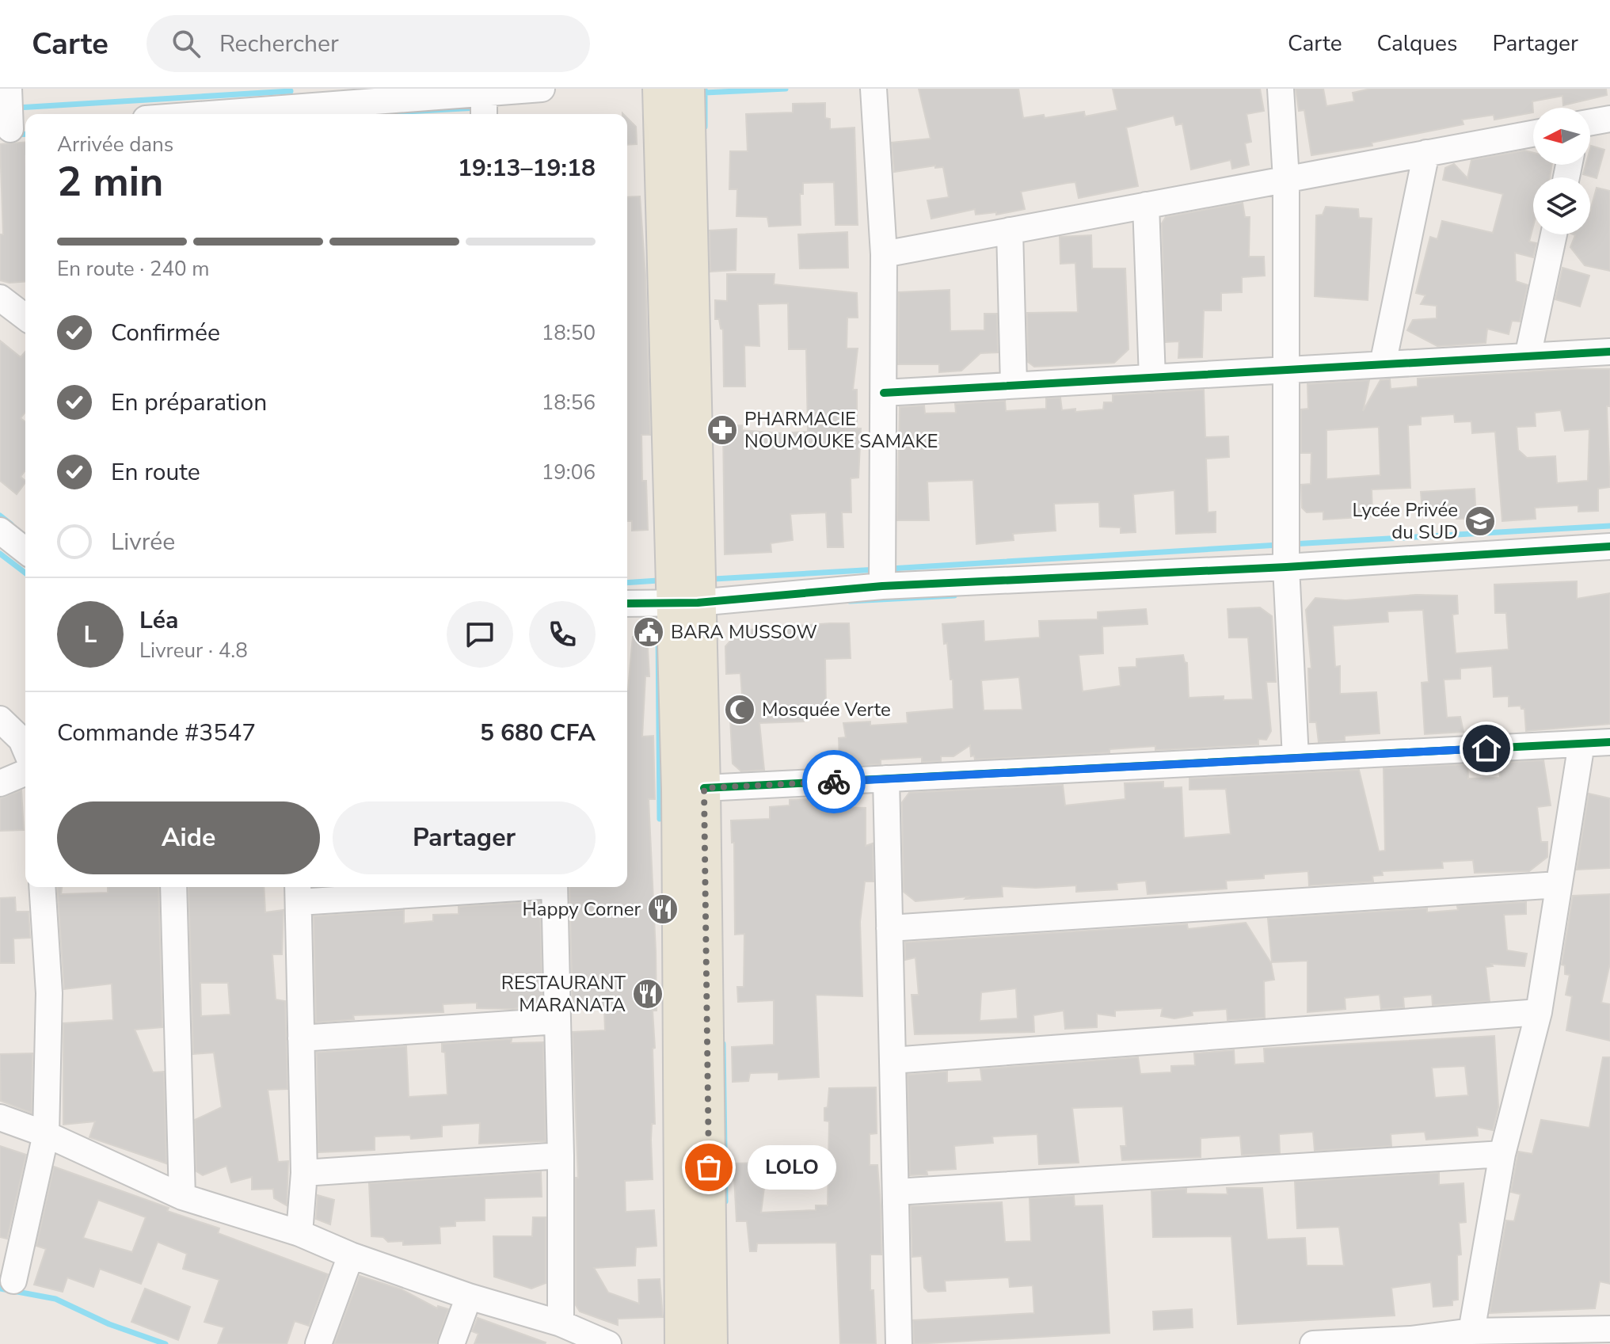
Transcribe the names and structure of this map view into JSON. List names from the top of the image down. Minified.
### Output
{"places":{"pharmacy":["PHARMACIE NOUMOUKE SAMAKE"],"school or university":["Lycée Privée du SUD"],"public building":["BARA MUSSOW"],"mosque":["Mosquée Verte"],"restaurant":["Happy Corner","RESTAURANT MARANATA"],"other":["LOLO"]},"north":"left","page":{"header":"Carte","search":"Rechercher","nav":["Carte","Calques","Partager"],"heading":["2 min","Arrivée dans","19:13–19:18"],"panel":["Léa","Livreur · 4.8","Commande #3547","5 680 CFA"],"bar":"En route · 240 m","list":[["Confirmée","18:50"],["En préparation","18:56"],["En route","19:06"],"Livrée"],"round":"L","buttons":["Aide","Partager"],"bubble":"LOLO"}}
